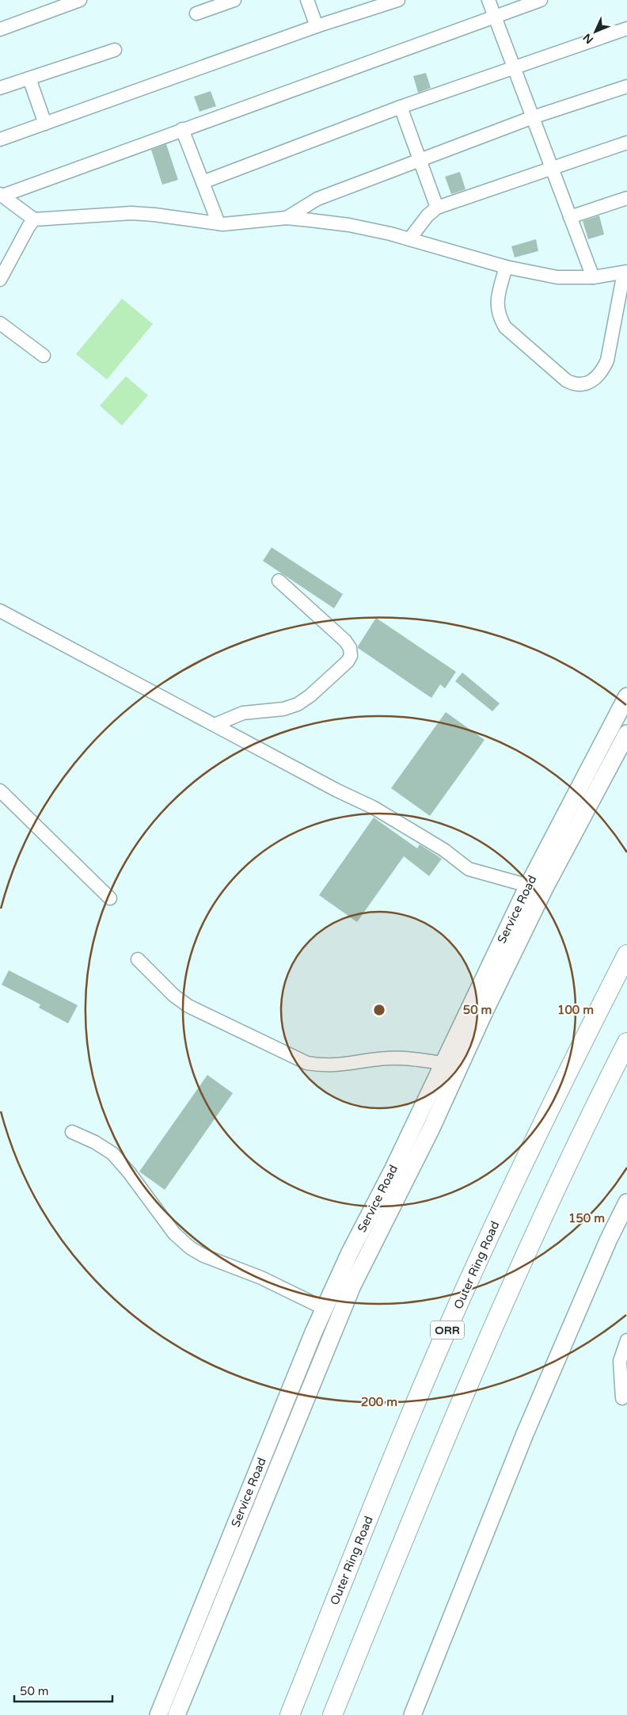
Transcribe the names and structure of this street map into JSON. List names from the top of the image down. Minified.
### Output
{"streets":{"highway":["Outer Ring Road","ORR"],"main road":["Service Road"]},"scale_bar":"50 m","north":"bottom left","rings":["50 m","100 m","150 m","200 m"]}
